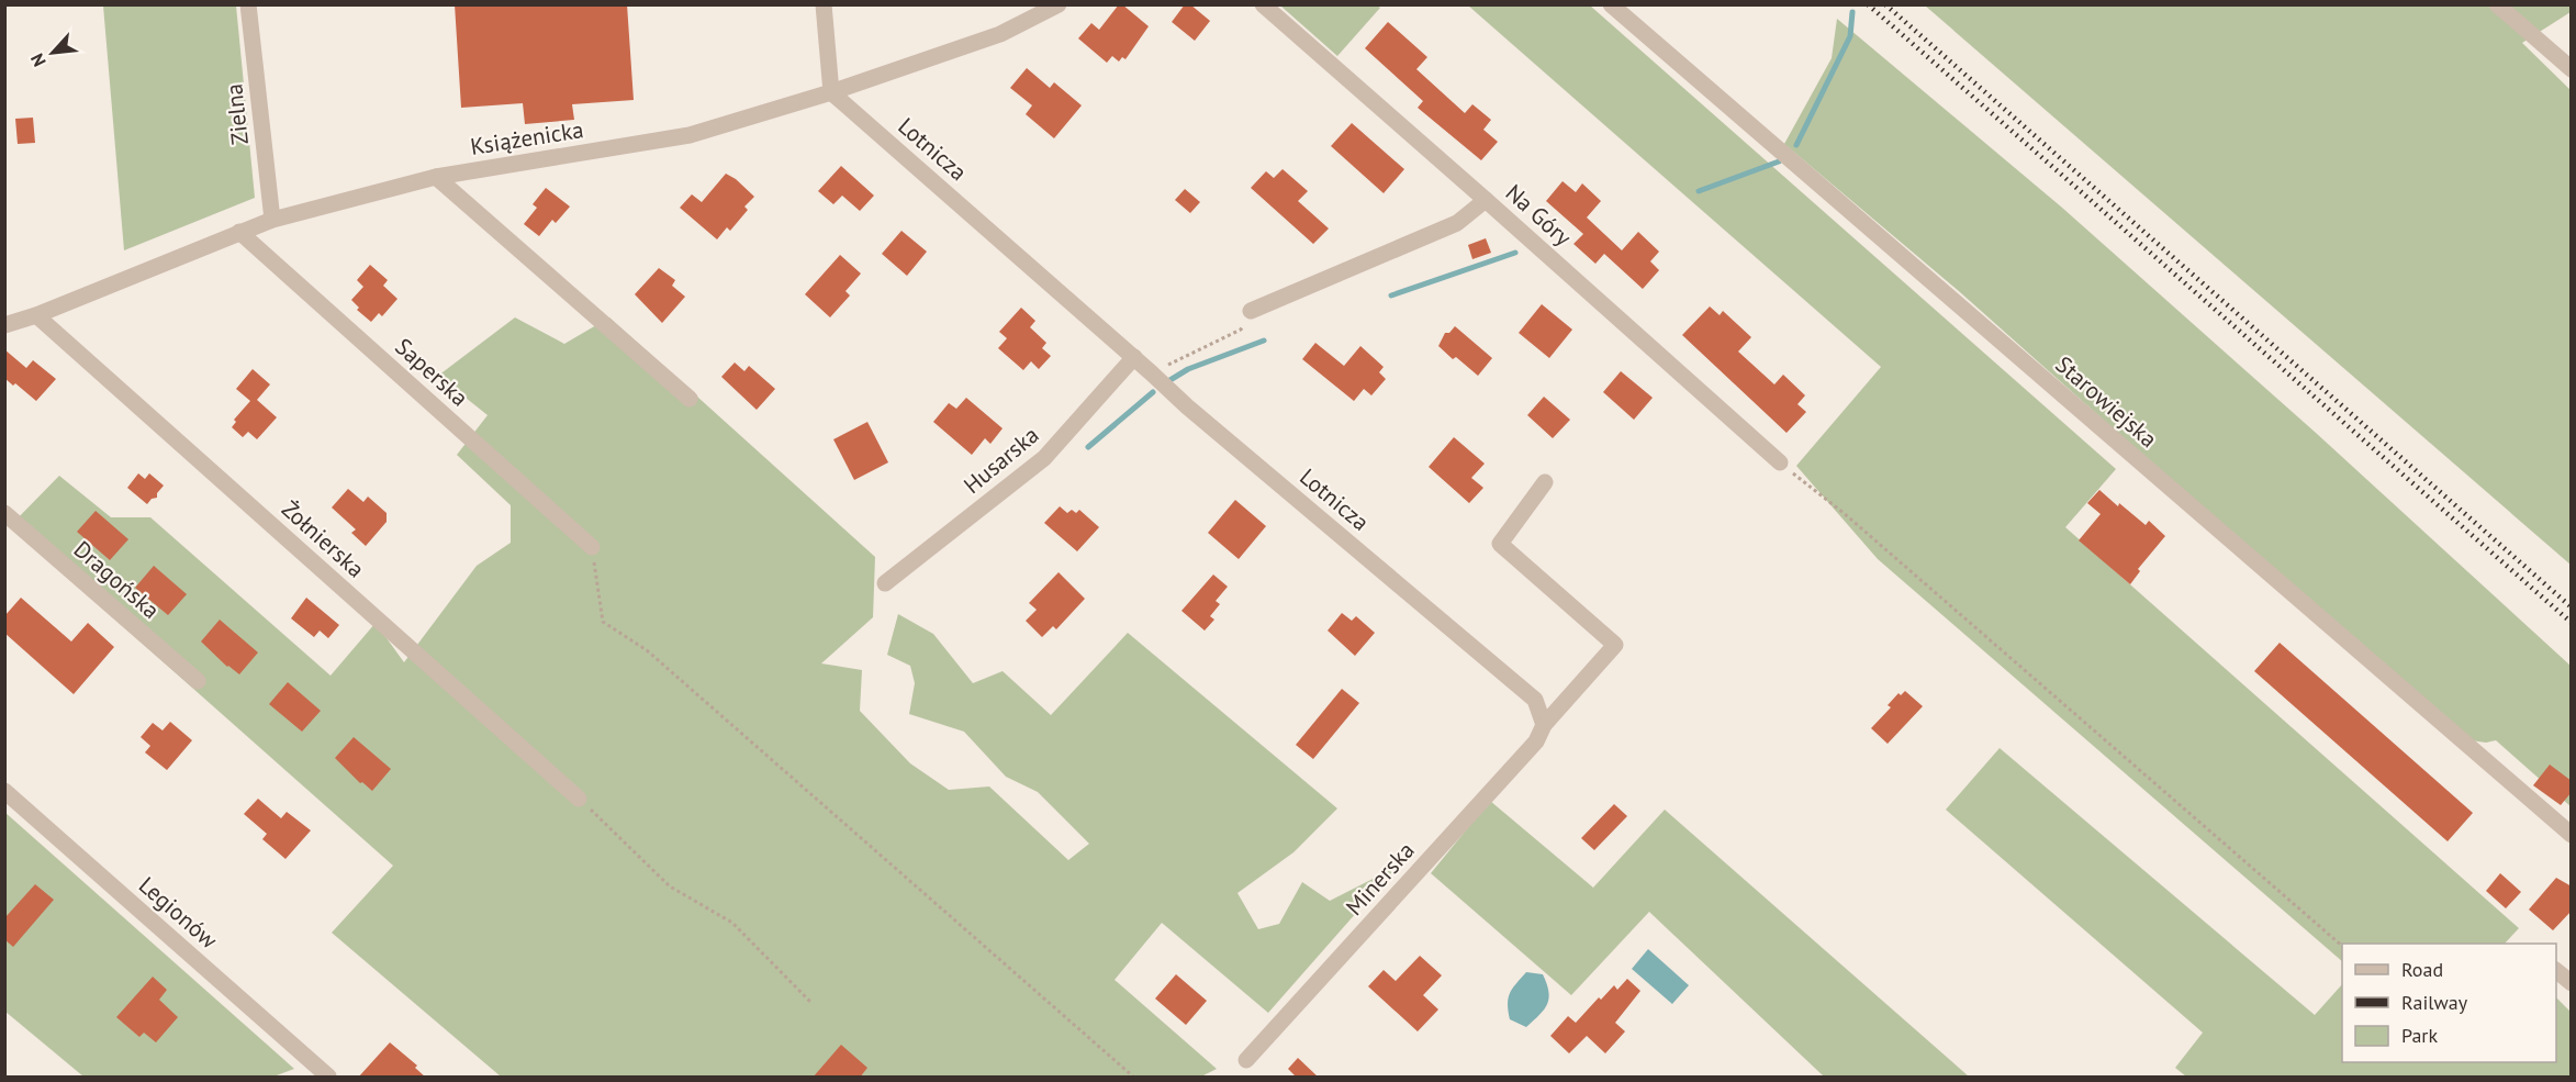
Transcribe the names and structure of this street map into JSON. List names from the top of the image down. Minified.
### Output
{"streets":{"street":["Zielna","Książenicka","Lotnicza","Na Góry","Saperska","Starowiejska","Husarska","Żołnierska","Dragońska","Minerska","Legionów"]},"crossings":[["Zielna","Książenicka"],["Książenicka","Lotnicza"],["Książenicka","Saperska"],["Książenicka","Żołnierska"],["Lotnicza","Husarska"],["Lotnicza","Minerska"]],"legend":["Road","Railway","Park"],"north":"bottom left"}
